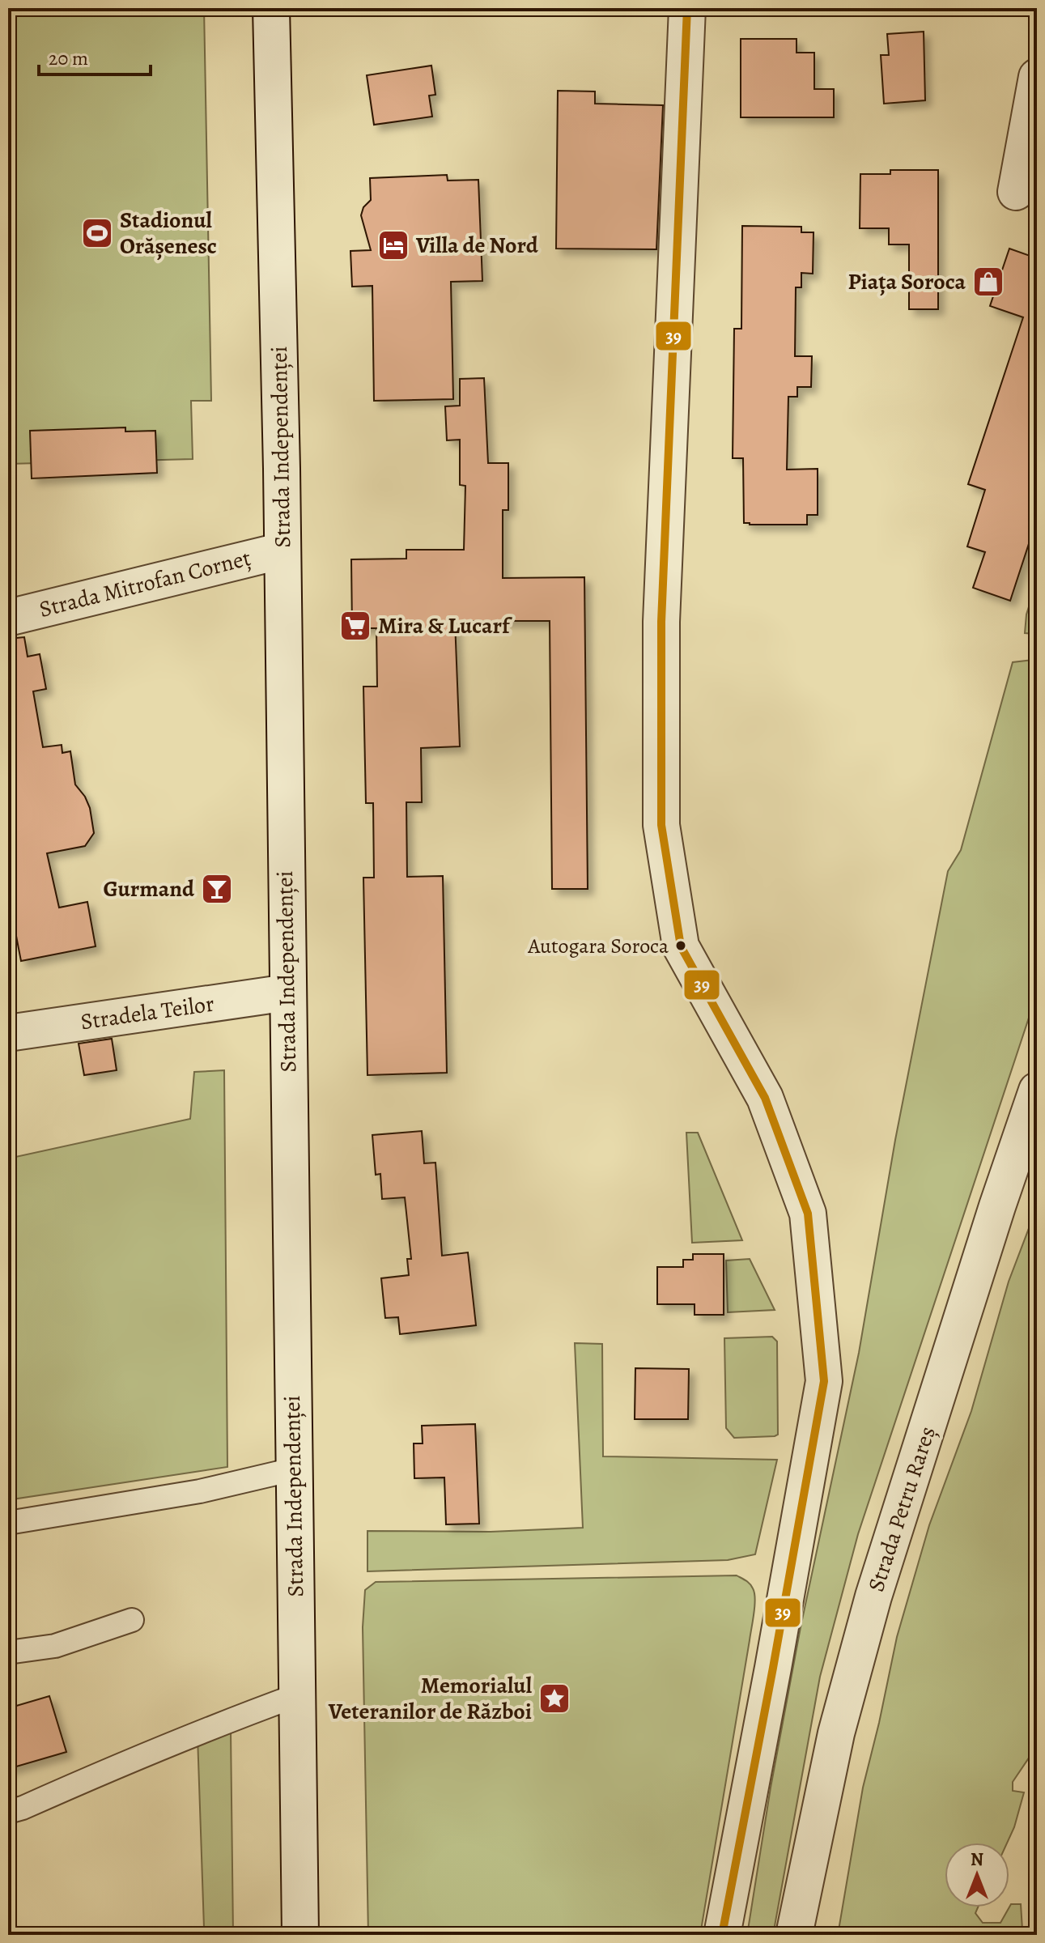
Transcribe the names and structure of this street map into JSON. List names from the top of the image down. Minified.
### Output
{"streets":{"street":["Strada Independenței","Strada Mitrofan Corneț","Stradela Teilor","Strada Petru Rareș"]},"crossings":[["Strada Independenței","Strada Mitrofan Corneț"],["Strada Independenței","Stradela Teilor"]],"places":{"sports":["Stadionul Orășenesc"],"hotel":["Villa de Nord"],"shop":["Piața Soroca"],"supermarket":["Mira & Lucarf"],"bar":["Gurmand"],"other":["Autogara Soroca"],"place":["Memorialul Veteranilor de Război"]},"lines":["transit line 39"],"scale_bar":"20 m","north":"top"}
